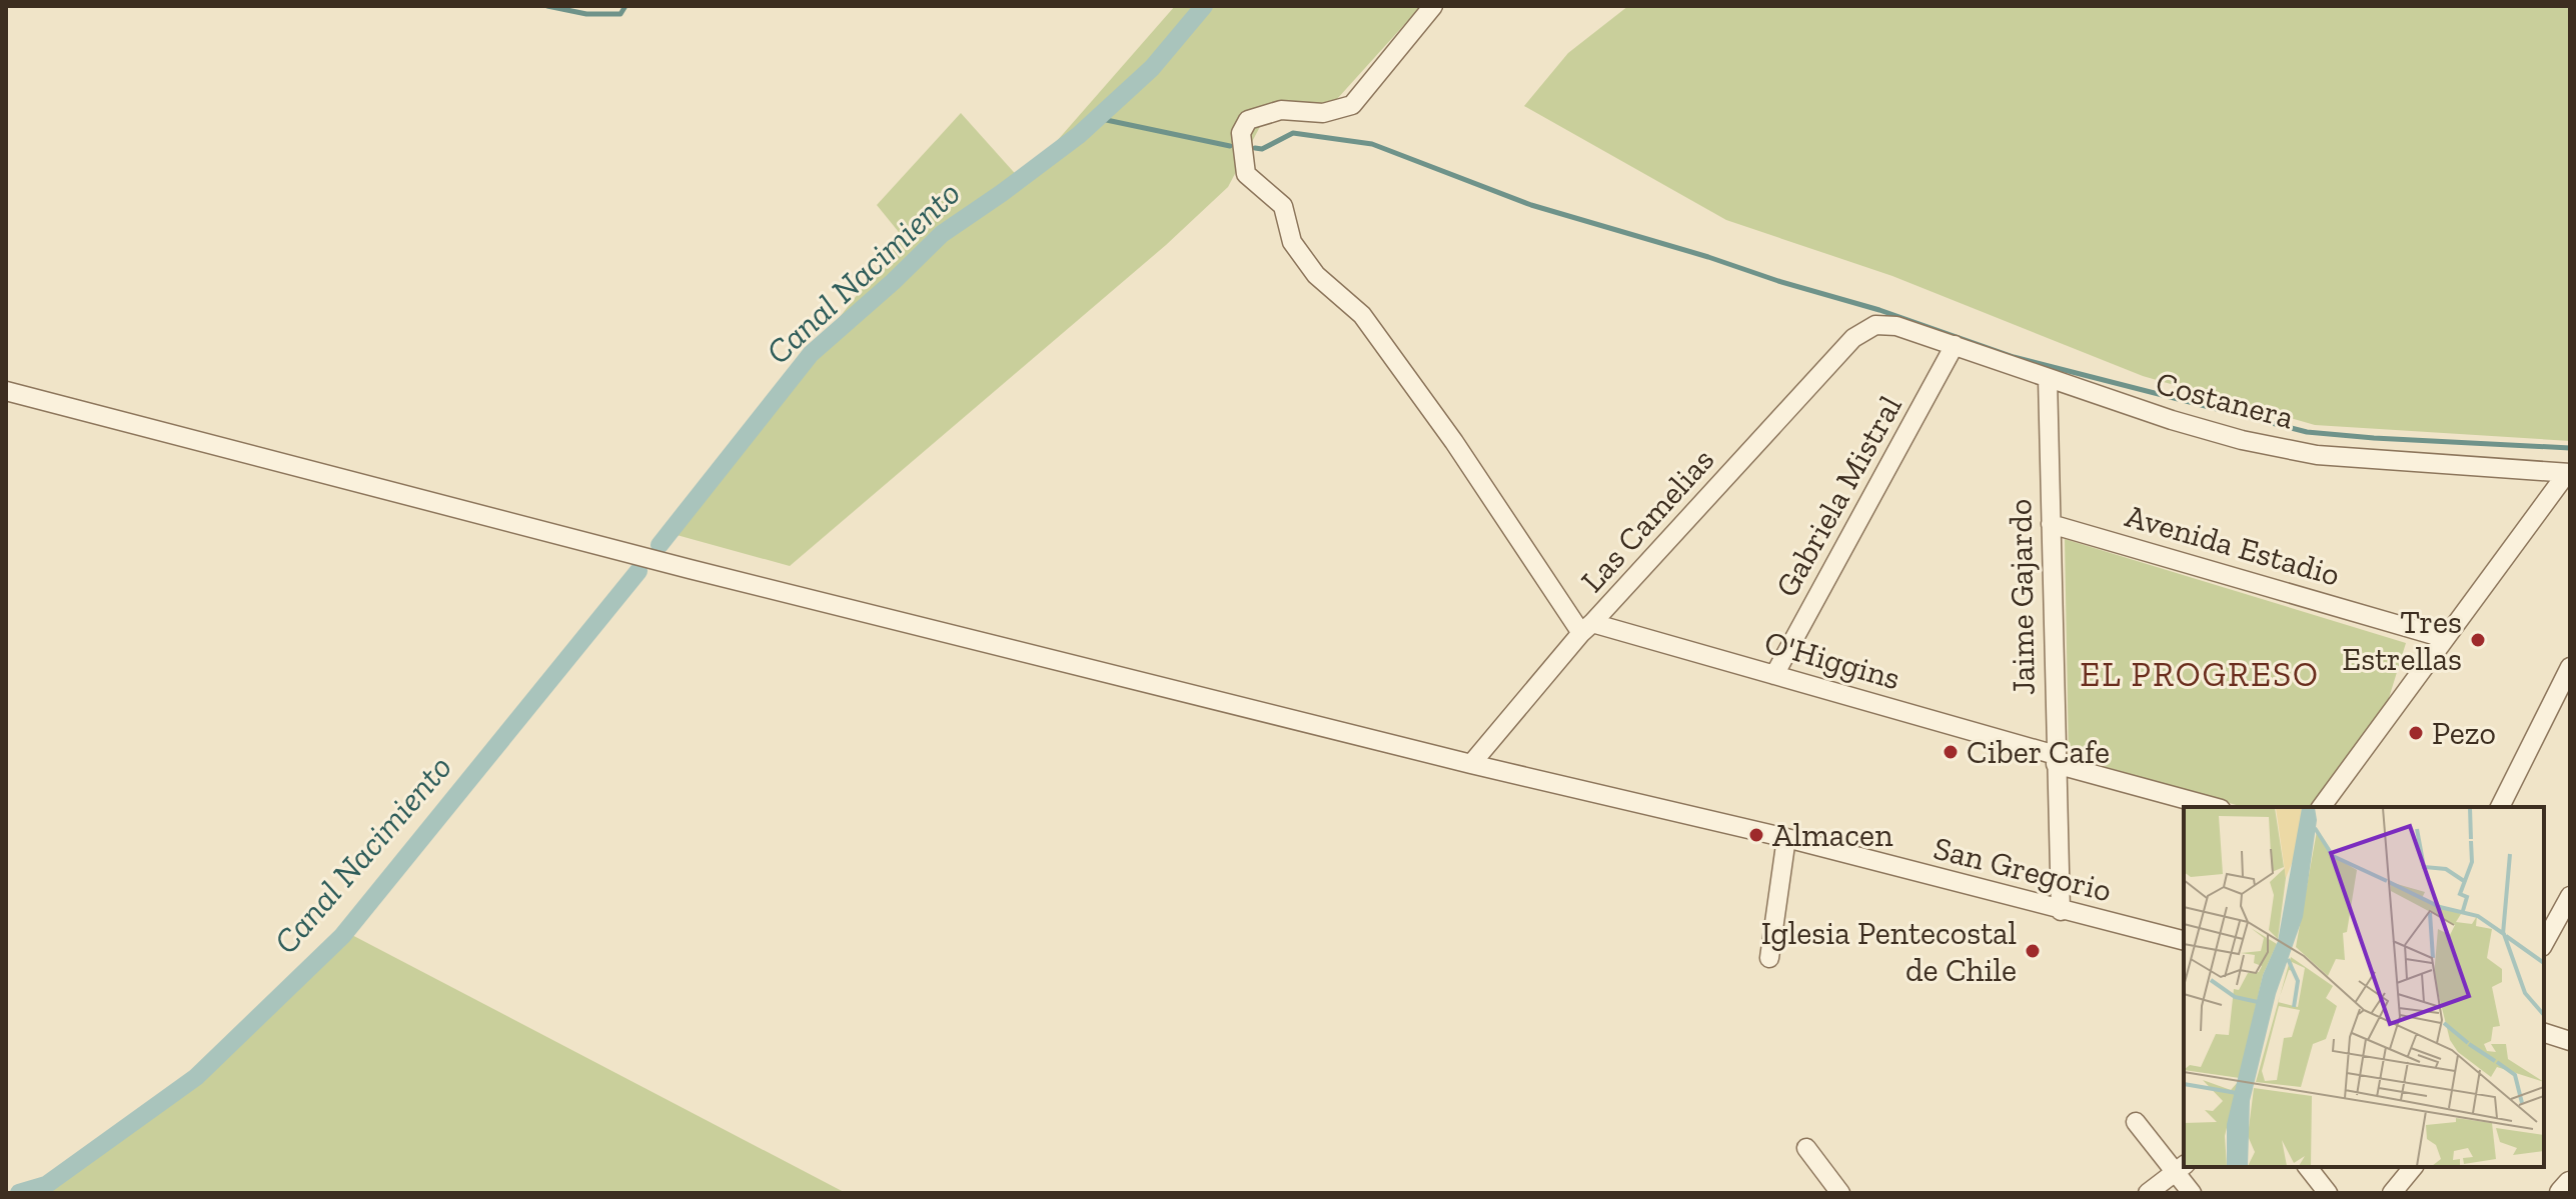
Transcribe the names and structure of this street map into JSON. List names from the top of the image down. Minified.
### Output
{"streets":{"street":["Costanera","Gabriela Mistral","Las Camelias","Avenida Estadio","Jaime Gajardo","O'Higgins","San Gregorio"]},"crossings":[["Costanera","Gabriela Mistral"],["Costanera","Las Camelias"],["Costanera","Jaime Gajardo"],["Gabriela Mistral","O'Higgins"],["Las Camelias","O'Higgins"],["Las Camelias","San Gregorio"],["Avenida Estadio","Jaime Gajardo"],["Jaime Gajardo","O'Higgins"],["Jaime Gajardo","San Gregorio"]],"districts":["EL PROGRESO"],"water":["Canal Nacimiento"],"places":["Tres Estrellas","Pezo","Ciber Cafe","Almacen","Iglesia Pentecostal de Chile"]}
